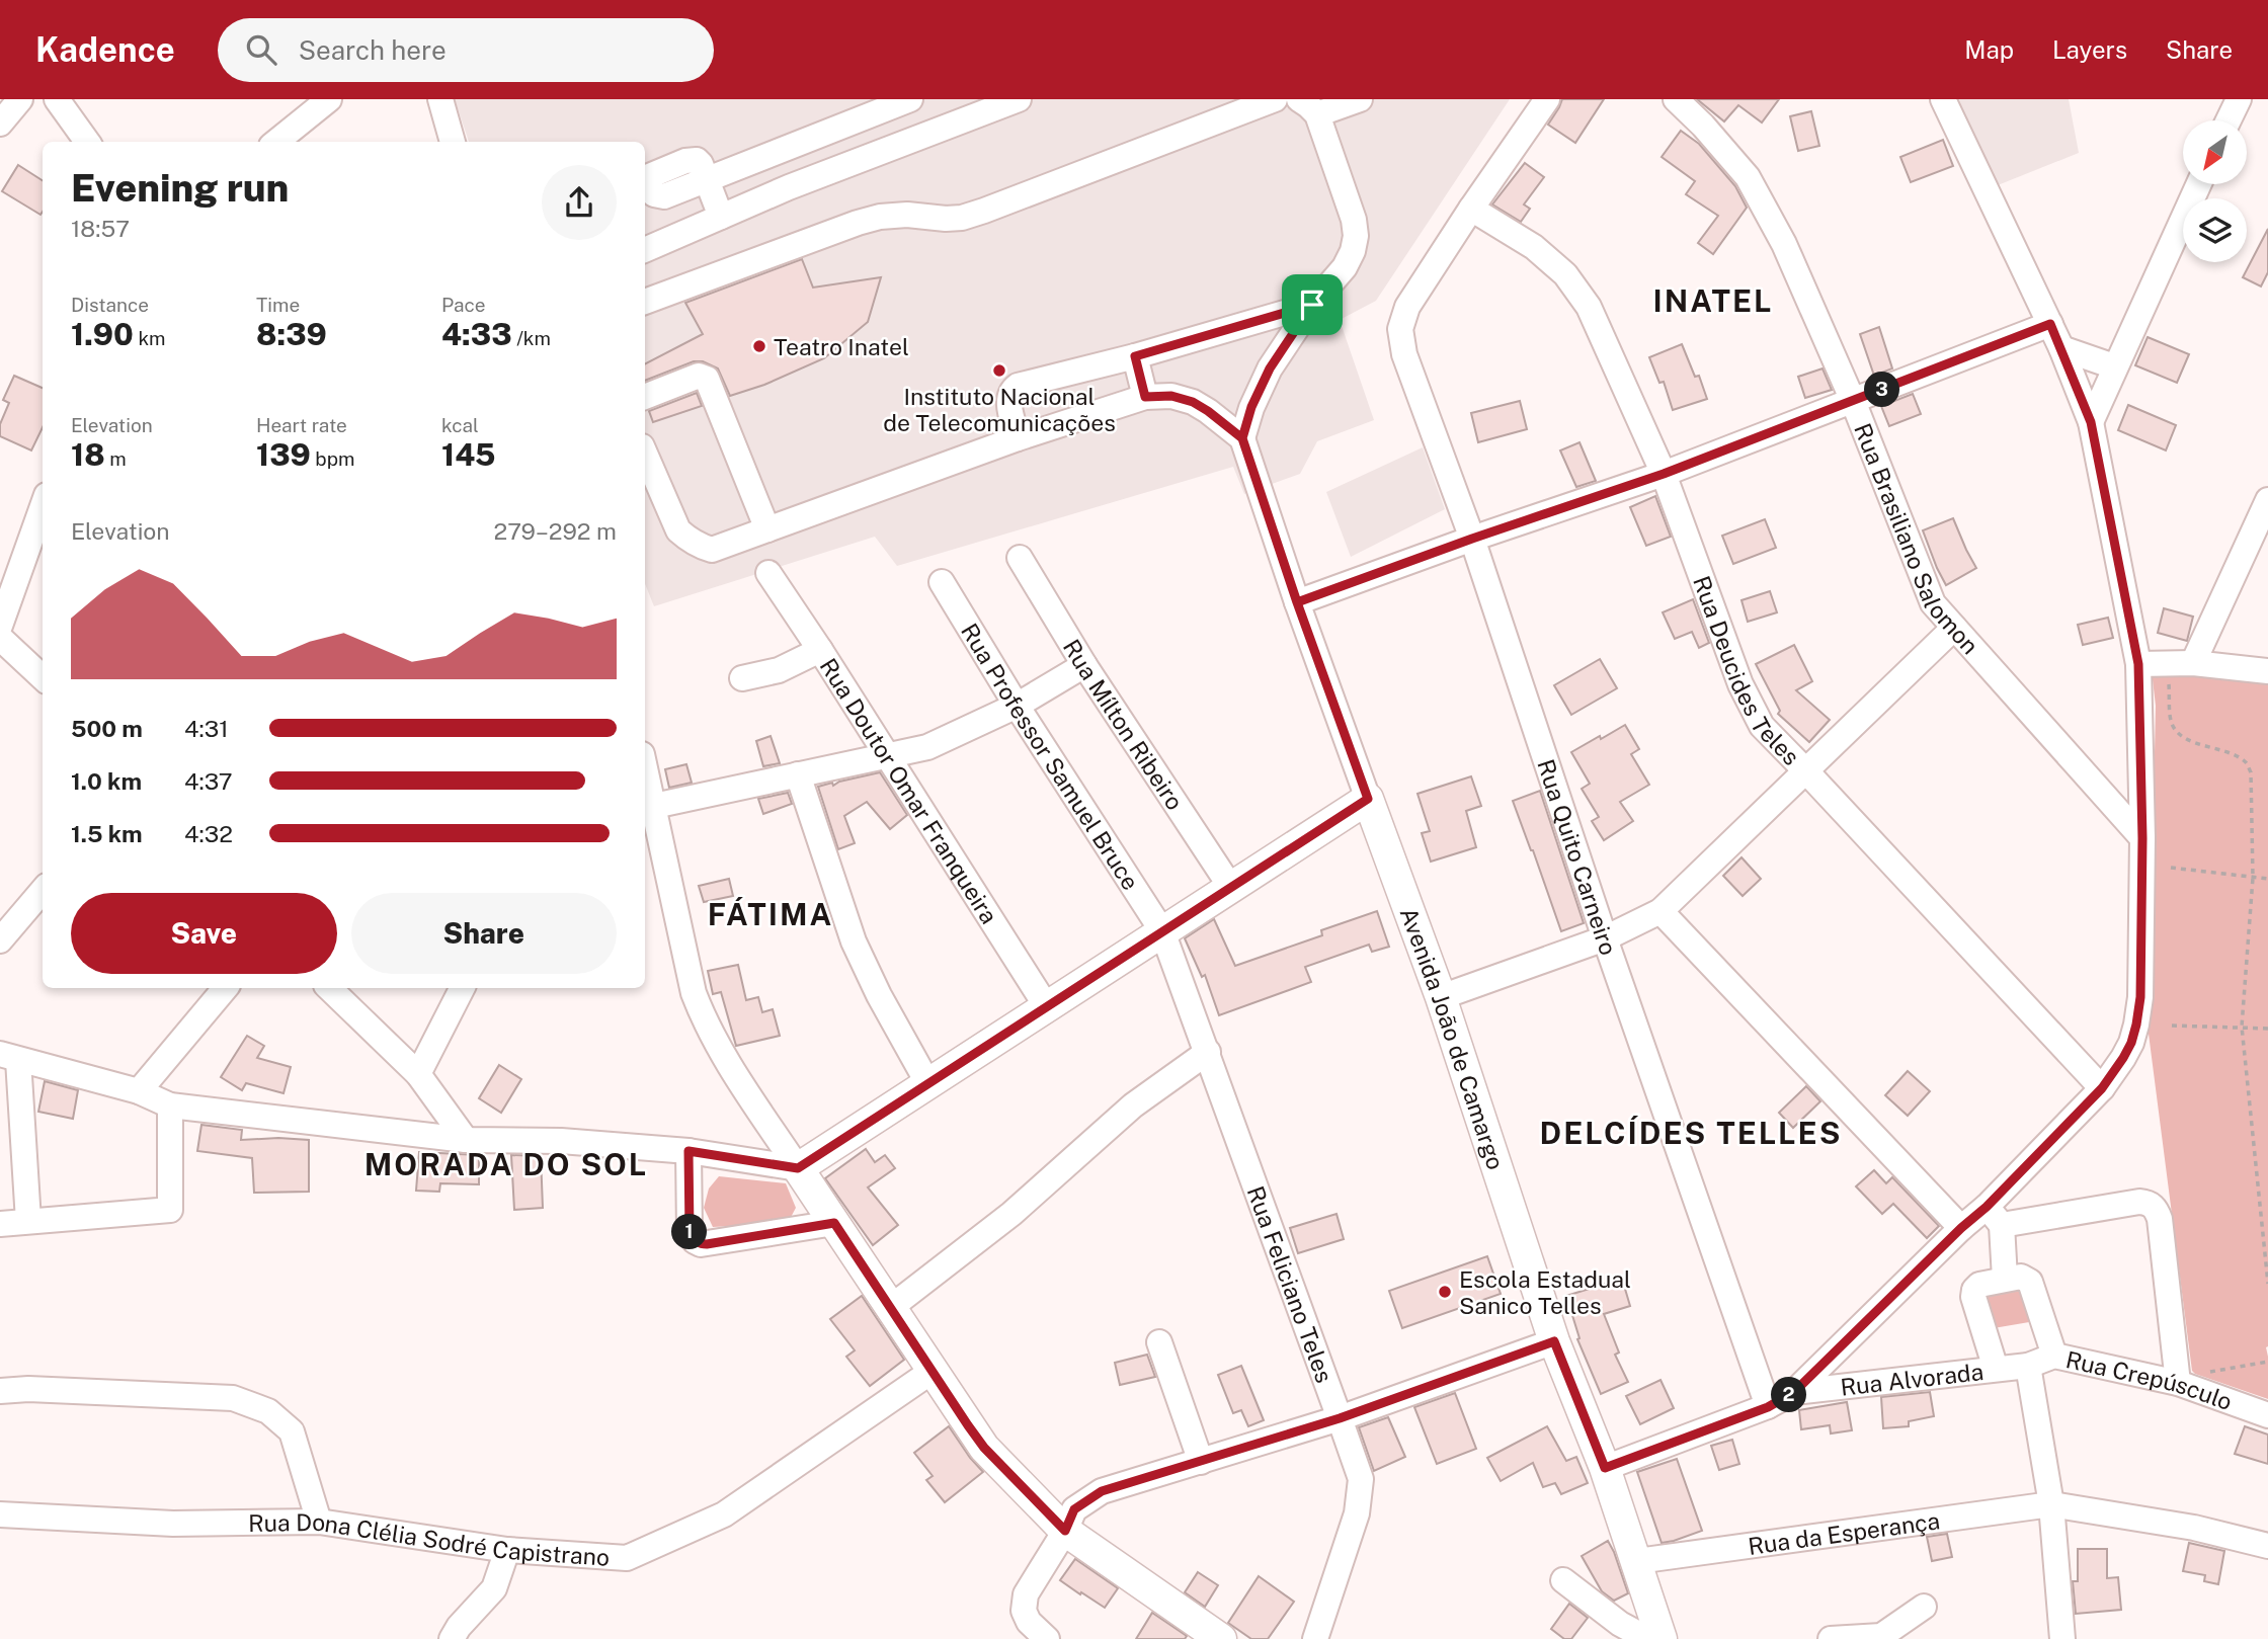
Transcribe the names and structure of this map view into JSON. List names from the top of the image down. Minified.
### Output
{"streets":{"main road":["Avenida João de Camargo"],"street":["Rua Brasiliano Salomon","Rua Deucides Teles","Rua Mílton Ribeiro","Rua Professor Samuel Bruce","Rua Doutor Omar Franqueira","Rua Quito Carneiro","Rua Feliciano Teles","Rua Alvorada","Rua Crepúsculo","Rua da Esperança","Rua Dona Clélia Sodré Capistrano"]},"crossings":[["Rua Deucides Teles","Rua Quito Carneiro"],["Rua Professor Samuel Bruce","Rua Feliciano Teles"],["Avenida João de Camargo","Rua da Esperança"],["Rua Alvorada","Rua Crepúsculo"]],"districts":["INATEL","FÁTIMA","DELCÍDES TELLES","MORADA DO SOL"],"places":["Teatro Inatel","Instituto Nacional de Telecomunicações","Escola Estadual Sanico Telles"],"north":"bottom left","page":{"header":"Kadence","search":"Search here","nav":["Map","Layers","Share"],"heading":["Evening run","18:57"],"stats":[["Distance","1.90 km"],["Time","8:39"],["Pace","4:33 /km"],["Elevation","18 m"],["Heart rate","139 bpm"],["kcal","145"]],"pins":["3","1","2"],"chart":["Elevation","279–292 m"],"list":[{"name":"500 m","note":"4:31"},{"name":"1.0 km","note":"4:37"},{"name":"1.5 km","note":"4:32"}],"buttons":["Save","Share"]}}
